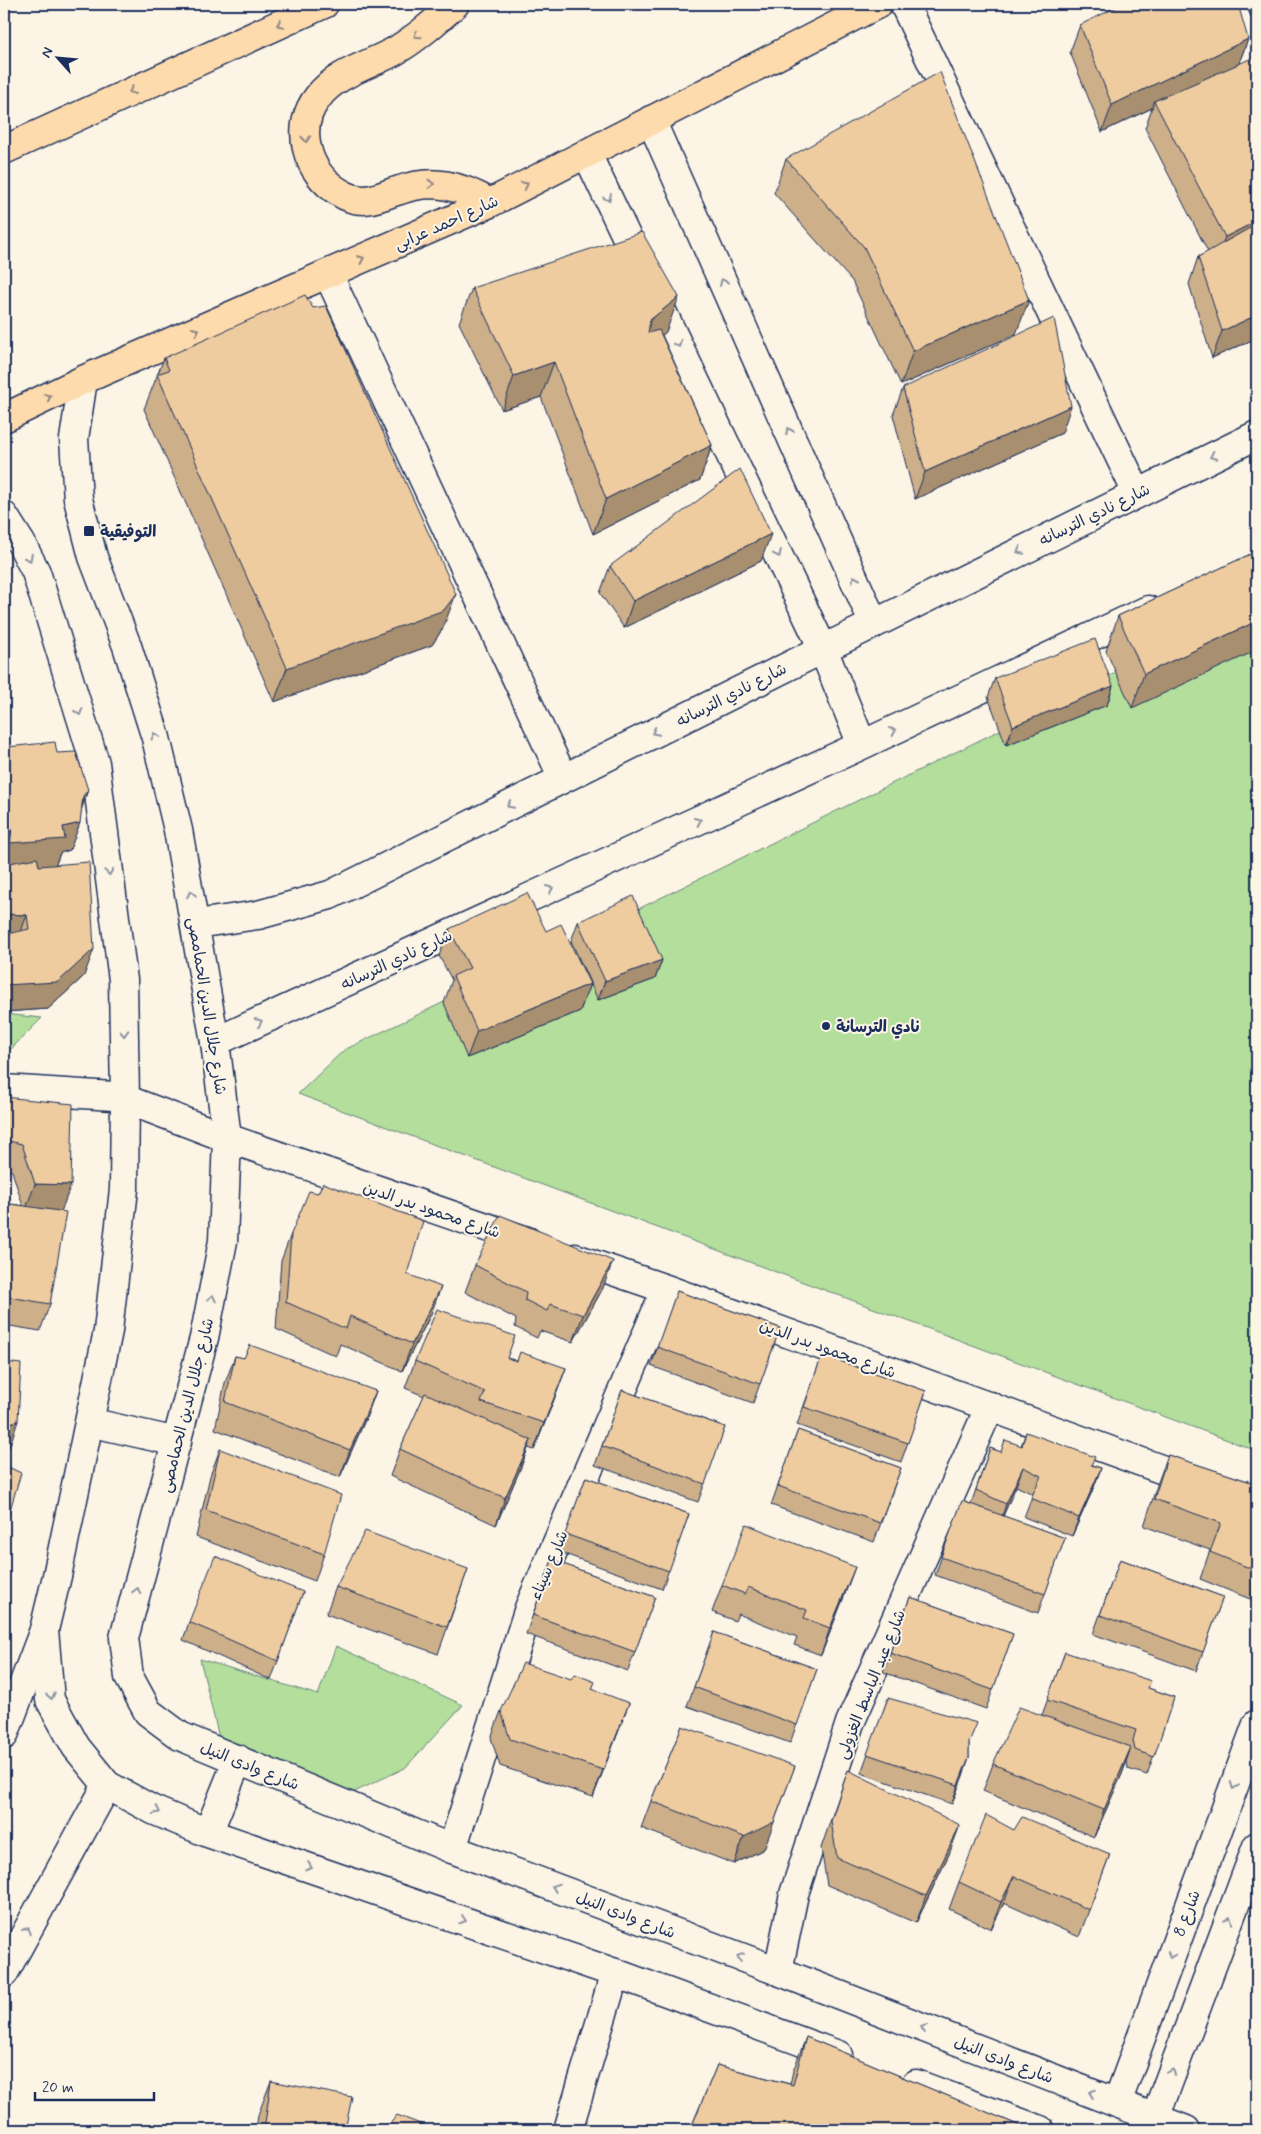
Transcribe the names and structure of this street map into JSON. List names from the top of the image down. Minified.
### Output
{"streets":{"main road":["شارع احمد عرابى"],"street":["شارع نادي الترسانه","شارع جلال الدين الحمامصى","شارع محمود بدر الدين","شارع سيناء","شارع عبد الباسط الغزولى","شارع وادى النيل","شارع 8"]},"crossings":[["شارع احمد عرابى","شارع جلال الدين الحمامصى"],["شارع نادي الترسانه","شارع جلال الدين الحمامصى"],["شارع جلال الدين الحمامصى","شارع محمود بدر الدين"],["شارع جلال الدين الحمامصى","شارع وادى النيل"],["شارع محمود بدر الدين","شارع سيناء"],["شارع محمود بدر الدين","شارع عبد الباسط الغزولى"],["شارع سيناء","شارع وادى النيل"],["شارع عبد الباسط الغزولى","شارع وادى النيل"],["شارع وادى النيل","شارع 8"]],"one_way":["شارع احمد عرابى"],"places":{"transit":["التوفيقية"],"other":["نادي الترسانة"]},"scale_bar":"20 m","north":"top left"}
